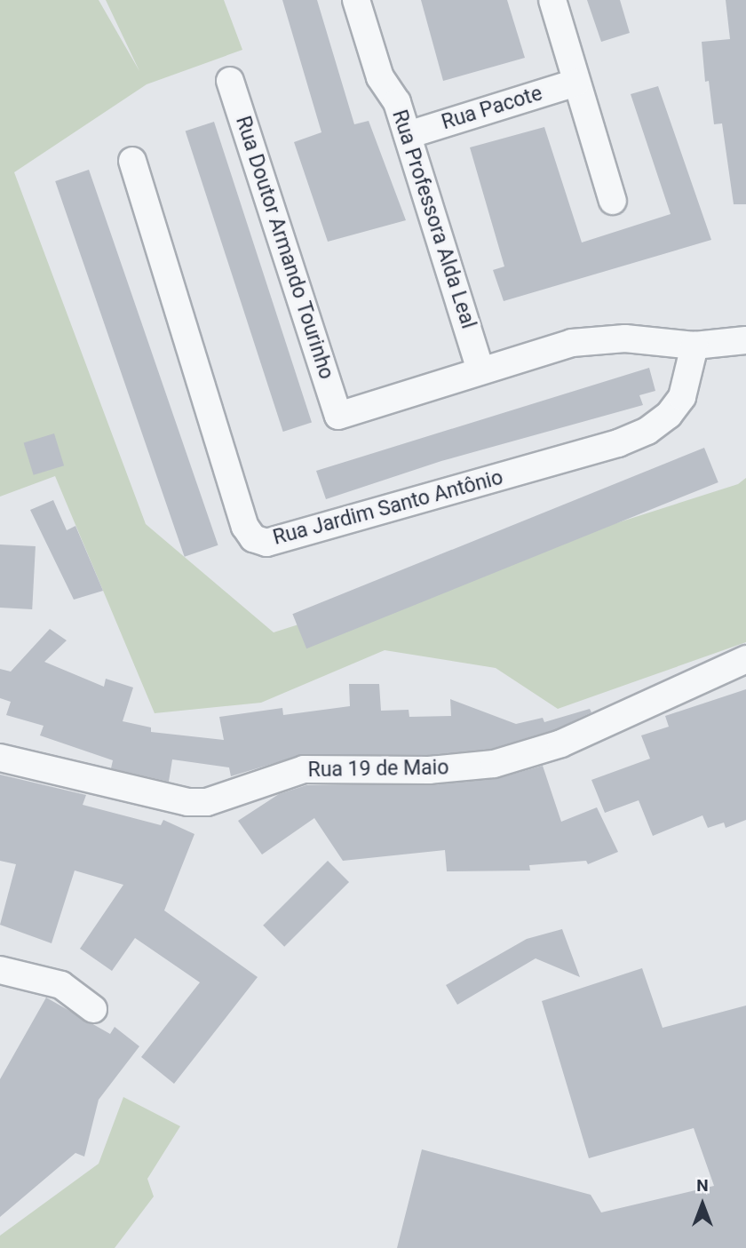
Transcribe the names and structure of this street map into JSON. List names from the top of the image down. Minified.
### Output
{"streets":{"street":["Rua Pacote","Rua Professora Alda Leal","Rua Doutor Armando Tourinho","Rua Jardim Santo Antônio","Rua 19 de Maio"]},"crossings":[["Rua Pacote","Rua Professora Alda Leal"],["Rua Professora Alda Leal","Rua Doutor Armando Tourinho"]],"north":"top"}
